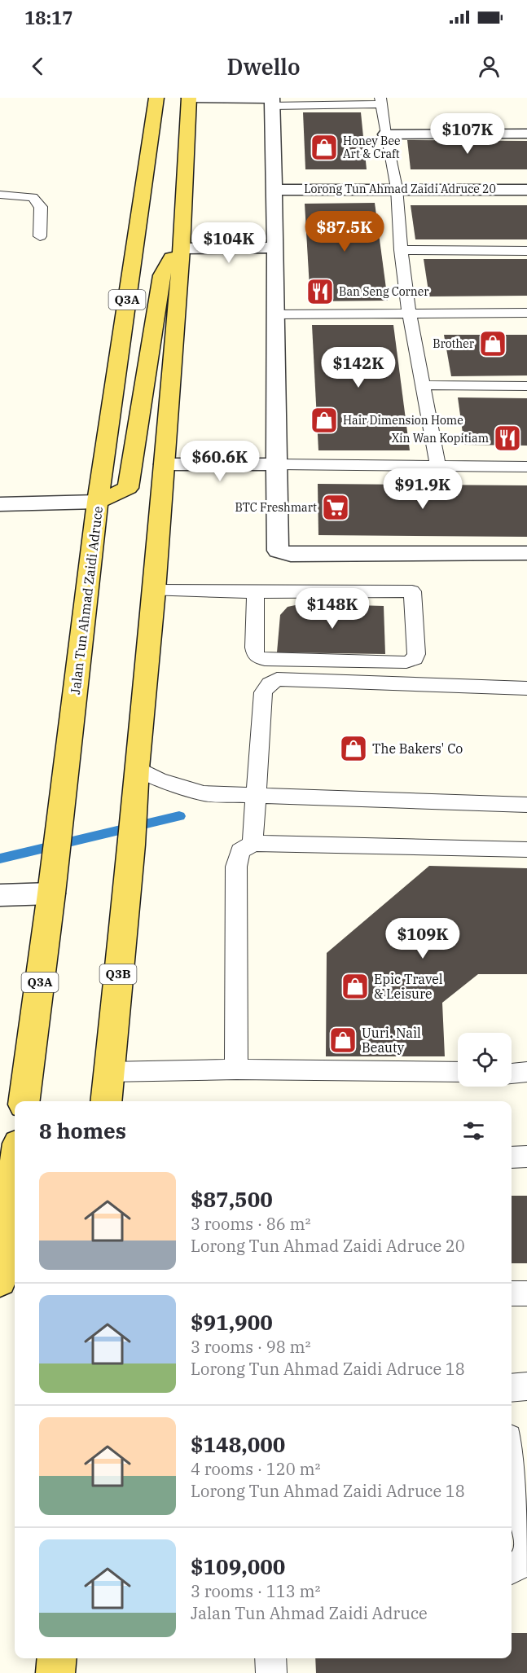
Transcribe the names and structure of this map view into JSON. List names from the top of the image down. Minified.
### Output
{"streets":{"main road":["Q3A","Jalan Tun Ahmad Zaidi Adruce","Q3B"],"street":["Lorong Tun Ahmad Zaidi Adruce 20"]},"places":{"shop":["Honey Bee Art & Craft","Brother","Hair Dimension Home","The Bakers' Co","Epic Travel & Leisure","Uuri. Nail Beauty"],"restaurant":["Ban Seng Corner","Xin Wan Kopitiam"],"supermarket":["BTC Freshmart"]},"page":{"status":"18:17","header":"Dwello","price":["$107K","$87.5K","$104K","$142K","$60.6K","$91.9K","$148K","$109K"],"heading":"8 homes","list":[{"name":"$87,500","note":"3 rooms · 86 m² · Lorong Tun Ahmad Zaidi Adruce 20"},{"name":"$91,900","note":"3 rooms · 98 m² · Lorong Tun Ahmad Zaidi Adruce 18"},{"name":"$148,000","note":"4 rooms · 120 m² · Lorong Tun Ahmad Zaidi Adruce 18"},{"name":"$109,000","note":"3 rooms · 113 m² · Jalan Tun Ahmad Zaidi Adruce"}]}}
